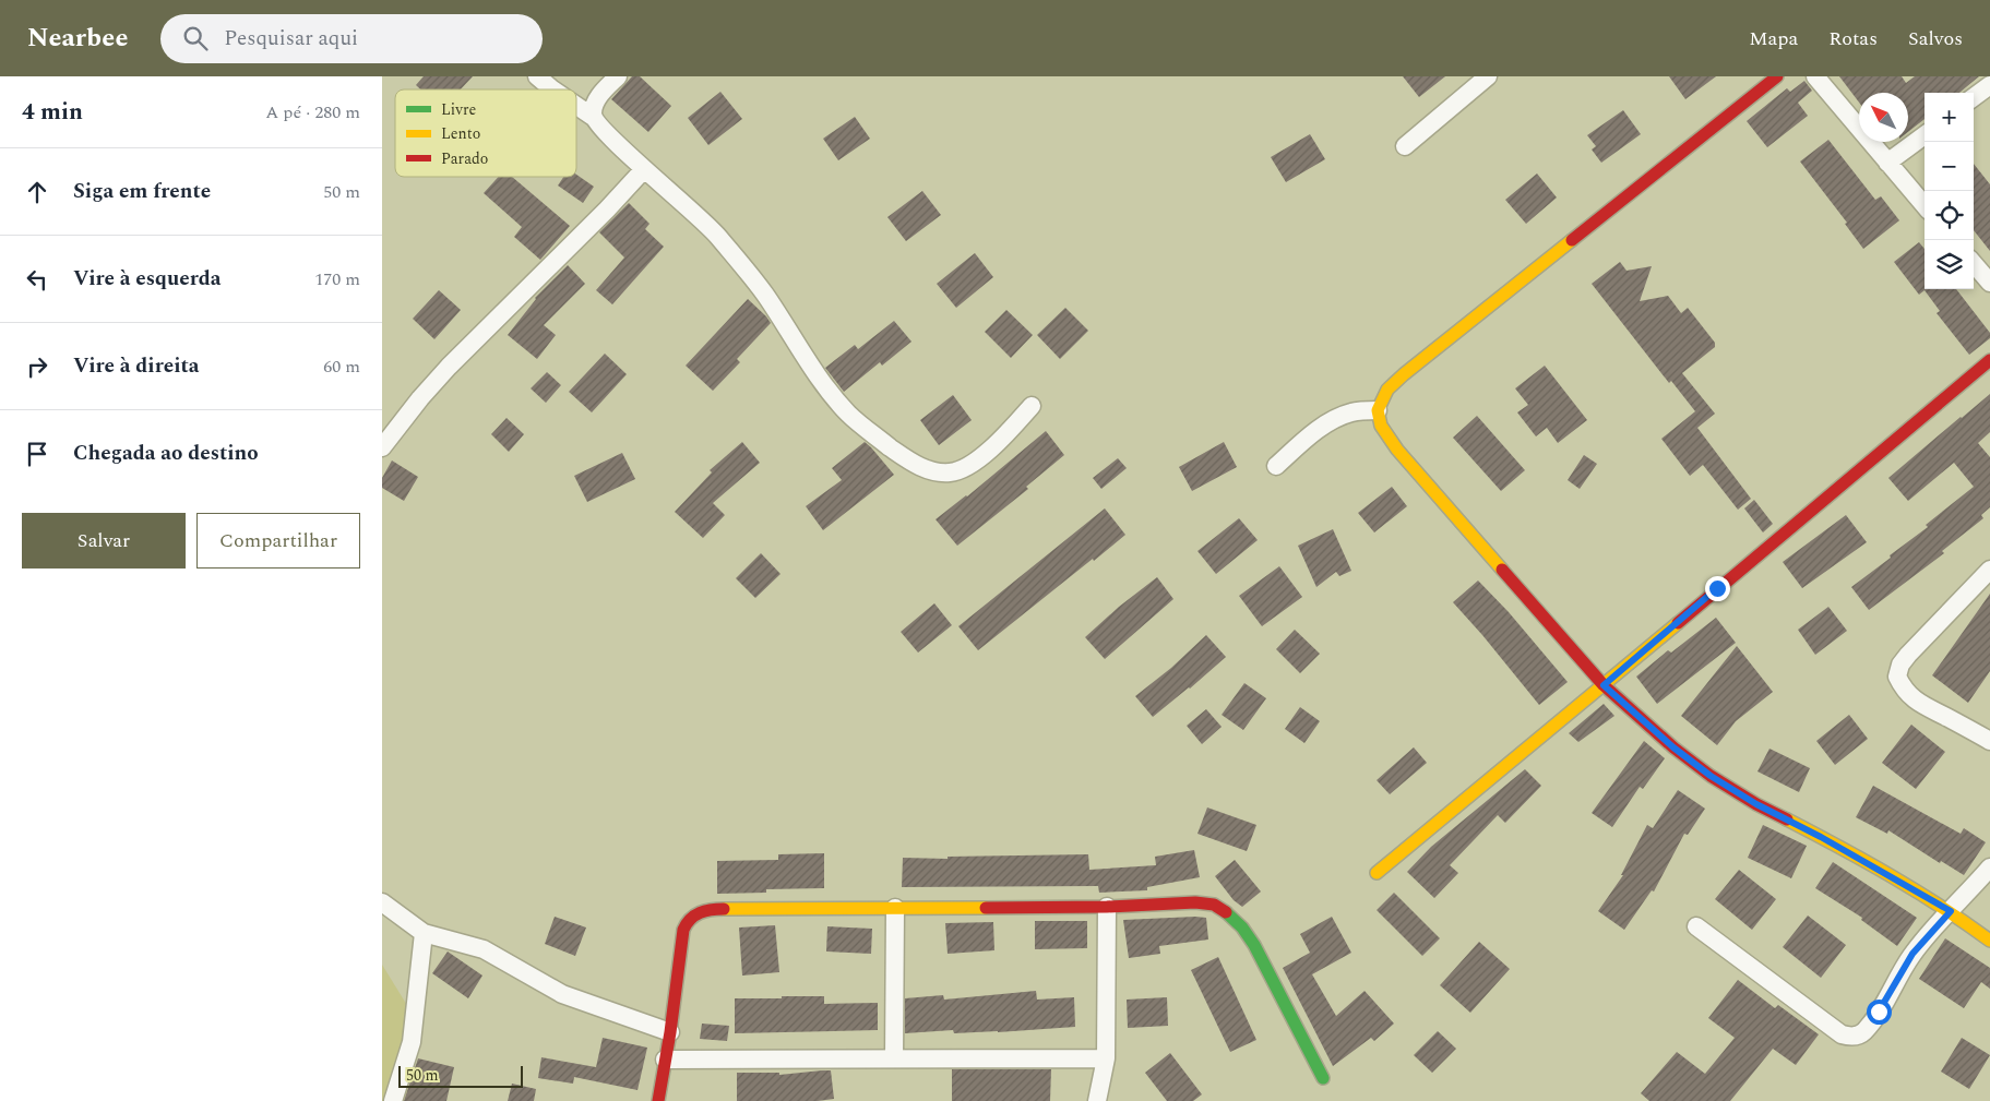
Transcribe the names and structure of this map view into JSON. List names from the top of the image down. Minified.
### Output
{"legend":["Livre","Lento","Parado"],"scale_bar":"50 m","north":"top left","page":{"header":"Nearbee","search":"Pesquisar aqui","nav":["Mapa","Rotas","Salvos"],"heading":["4 min","A pé · 280 m"],"map_buttons":["+","−"],"list":[["Siga em frente","50 m"],["Vire à esquerda","170 m"],["Vire à direita","60 m"],"Chegada ao destino"],"buttons":["Salvar","Compartilhar"],"scale":"50 m"}}
